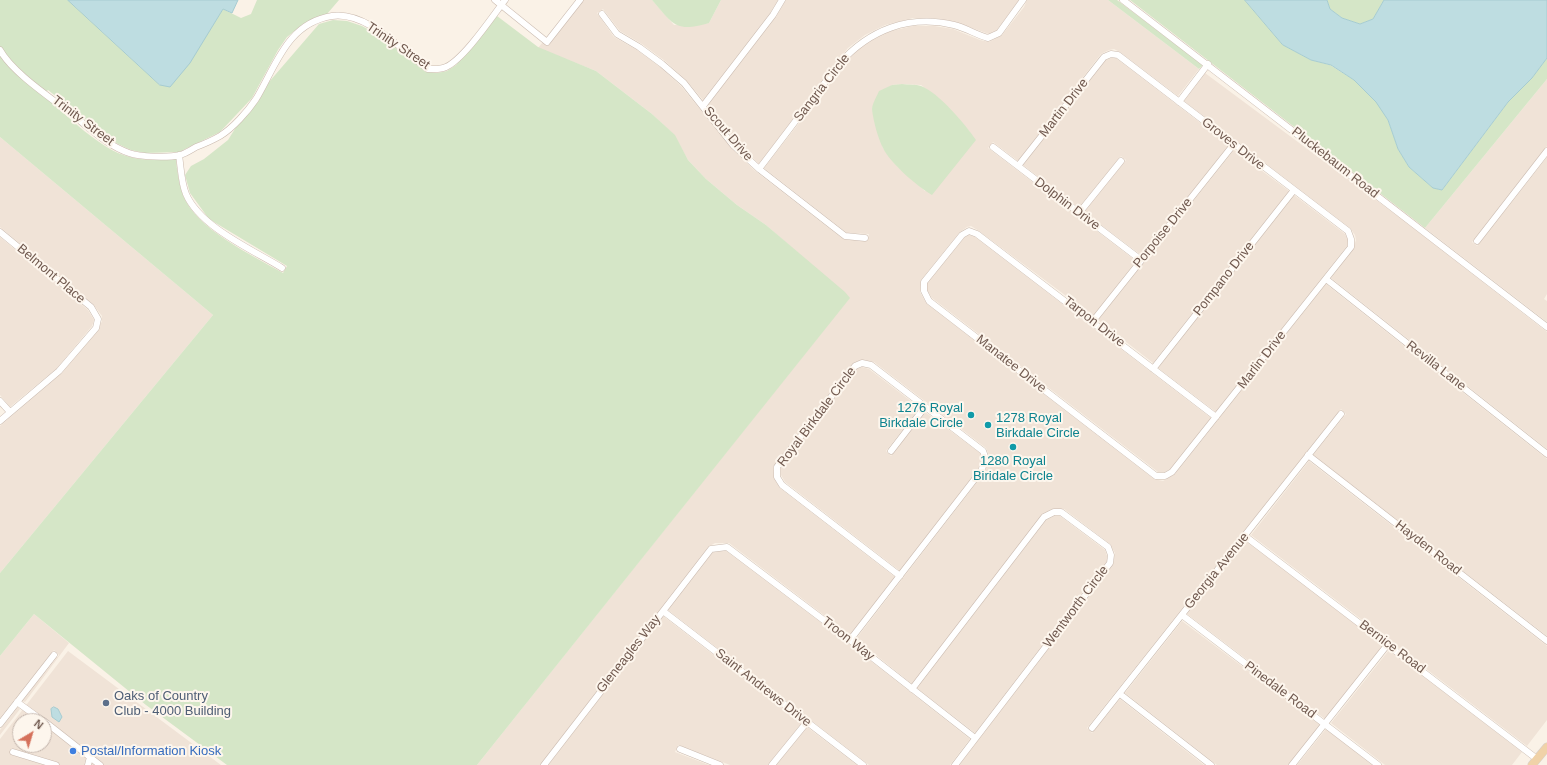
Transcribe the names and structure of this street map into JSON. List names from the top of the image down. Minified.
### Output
{"streets":{"street":["Trinity Street","Sangria Circle","Martin Drive","Scout Drive","Groves Drive","Pluckebaum Road","Dolphin Drive","Porpoise Drive","Belmont Place","Pompano Drive","Tarpon Drive","Marlin Drive","Manatee Drive","Revilla Lane","Royal Birkdale Circle","Hayden Road","Georgia Avenue","Wentworth Circle","Troon Way","Bernice Road","Gleneagles Way","Saint Andrews Drive","Pinedale Road"]},"crossings":[["Sangria Circle","Scout Drive"],["Martin Drive","Groves Drive"],["Martin Drive","Dolphin Drive"],["Groves Drive","Porpoise Drive"],["Groves Drive","Pompano Drive"],["Groves Drive","Marlin Drive"],["Dolphin Drive","Porpoise Drive"],["Porpoise Drive","Tarpon Drive"],["Pompano Drive","Tarpon Drive"],["Tarpon Drive","Marlin Drive"],["Tarpon Drive","Manatee Drive"],["Marlin Drive","Manatee Drive"],["Marlin Drive","Revilla Lane"],["Royal Birkdale Circle","Troon Way"],["Hayden Road","Georgia Avenue"],["Georgia Avenue","Bernice Road"],["Georgia Avenue","Pinedale Road"],["Wentworth Circle","Troon Way"],["Troon Way","Gleneagles Way"],["Gleneagles Way","Saint Andrews Drive"]],"places":["1276 Royal Birkdale Circle","1278 Royal Birkdale Circle","1280 Royal Biridale Circle","Oaks of Country Club - 4000 Building","Postal/Information Kiosk"],"north":"top right"}
